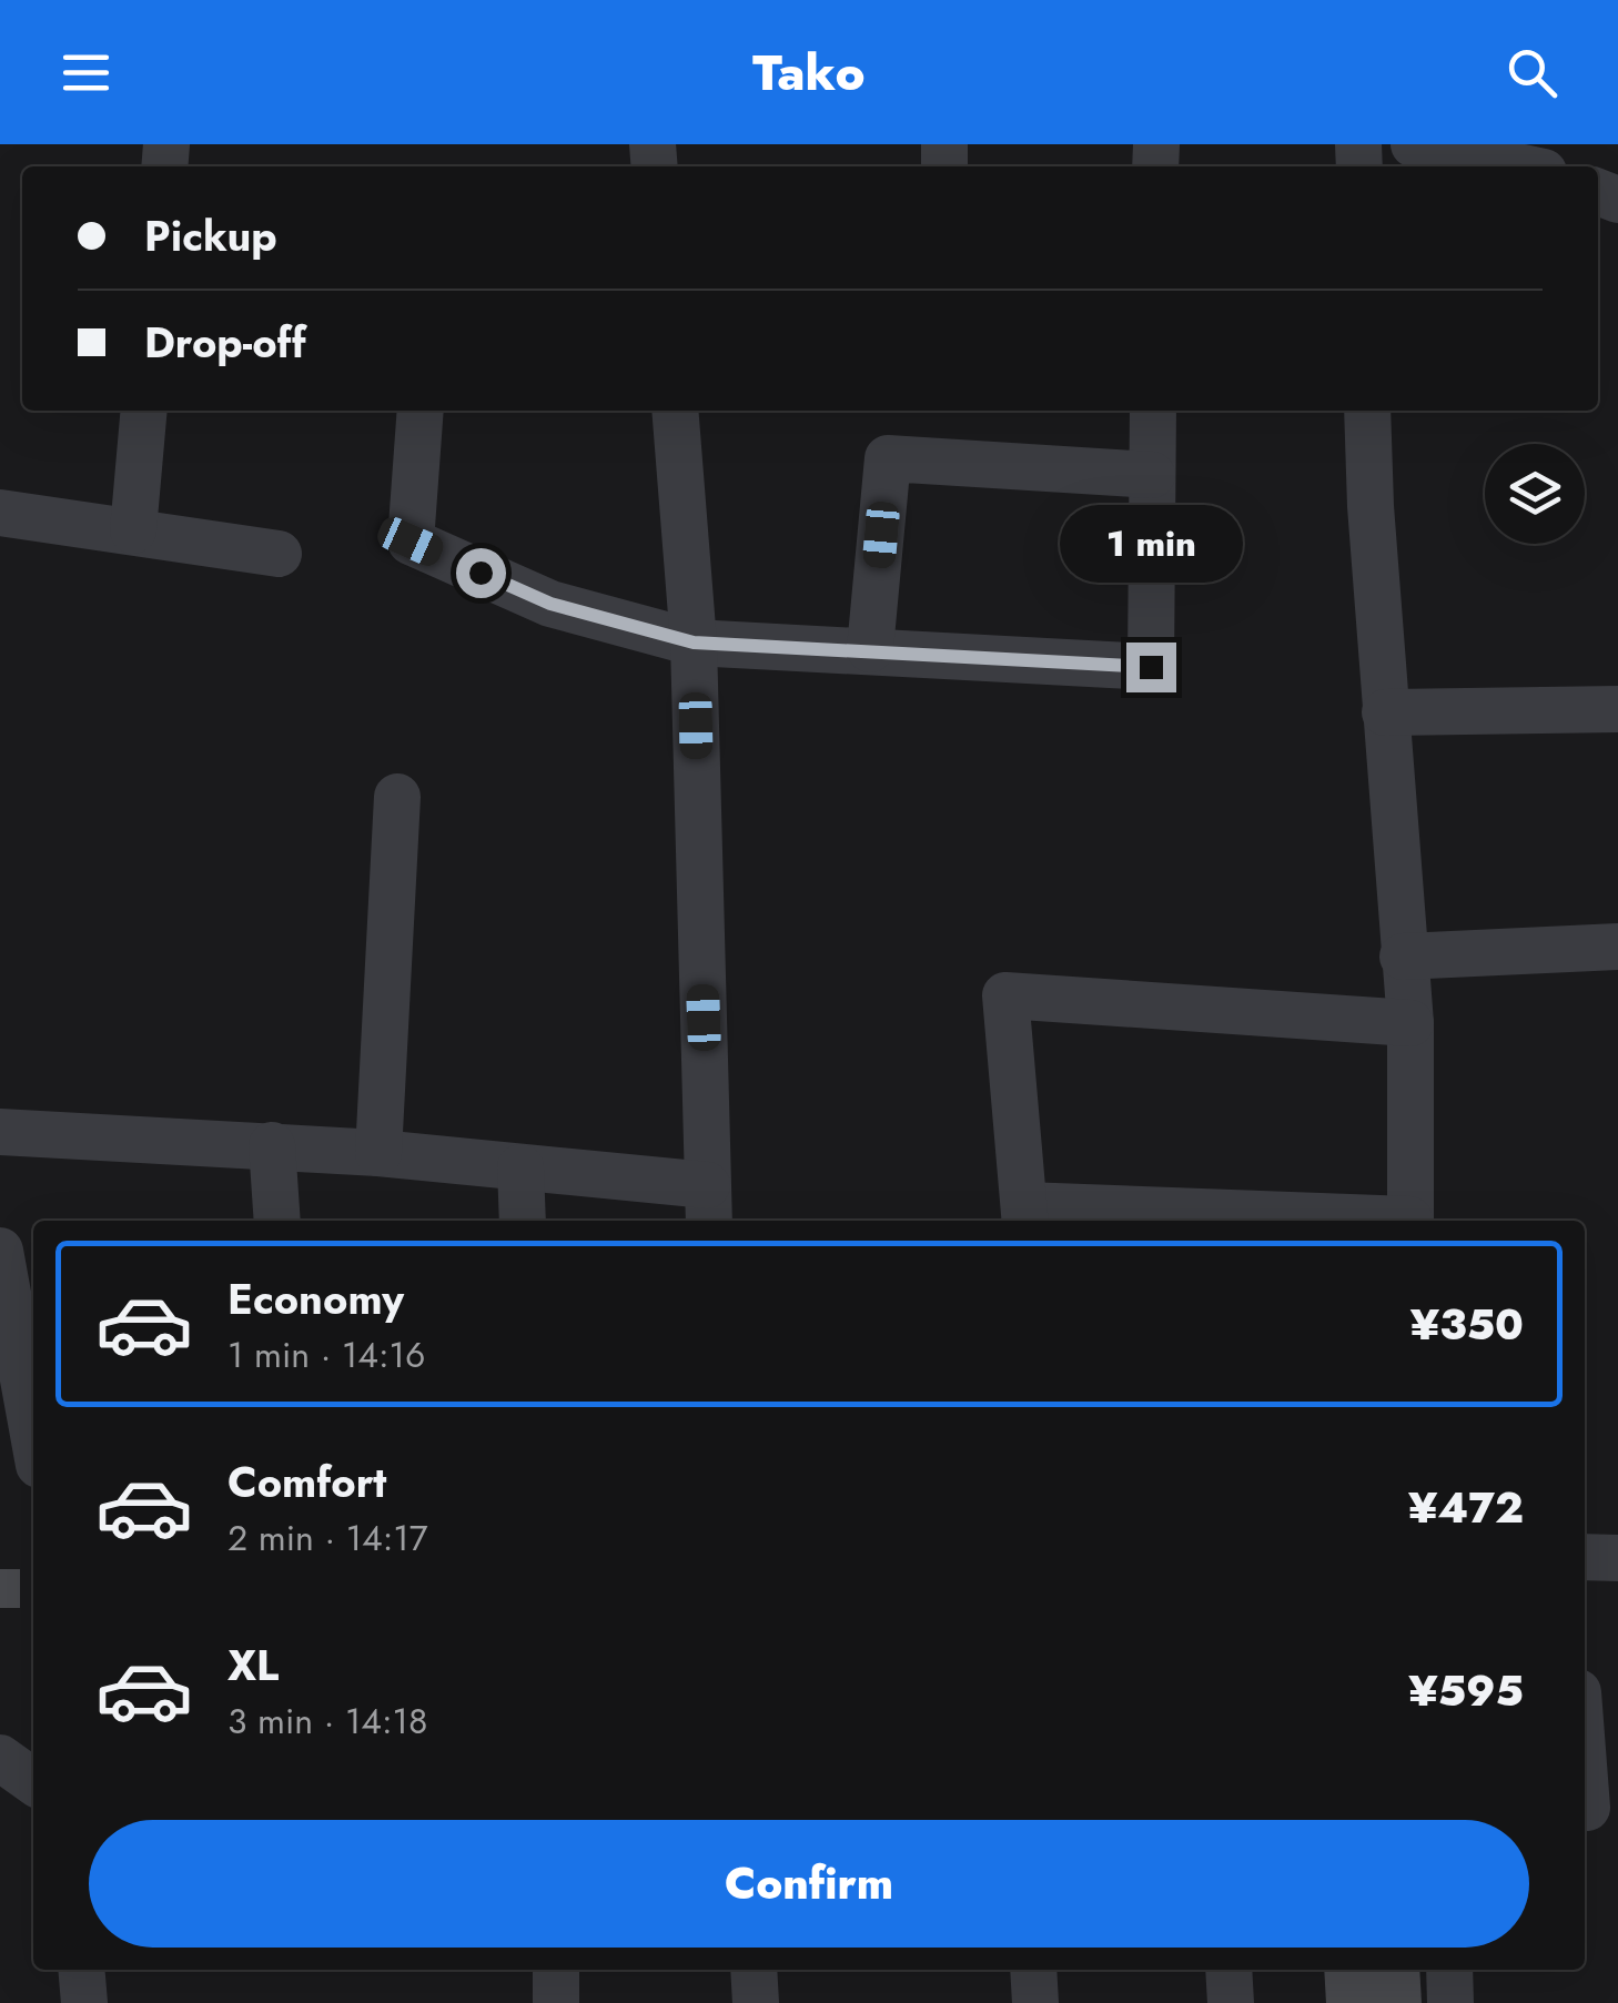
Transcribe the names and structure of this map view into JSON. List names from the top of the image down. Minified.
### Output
{"page":{"header":"Tako","banner":["Pickup","Drop-off"],"bubble":"1 min","list":[{"name":"Economy","note":"1 min · 14:16","value":"¥350"},{"name":"Comfort","note":"2 min · 14:17","value":"¥472"},{"name":"XL","note":"3 min · 14:18","value":"¥595"}],"buttons":"Confirm"}}
